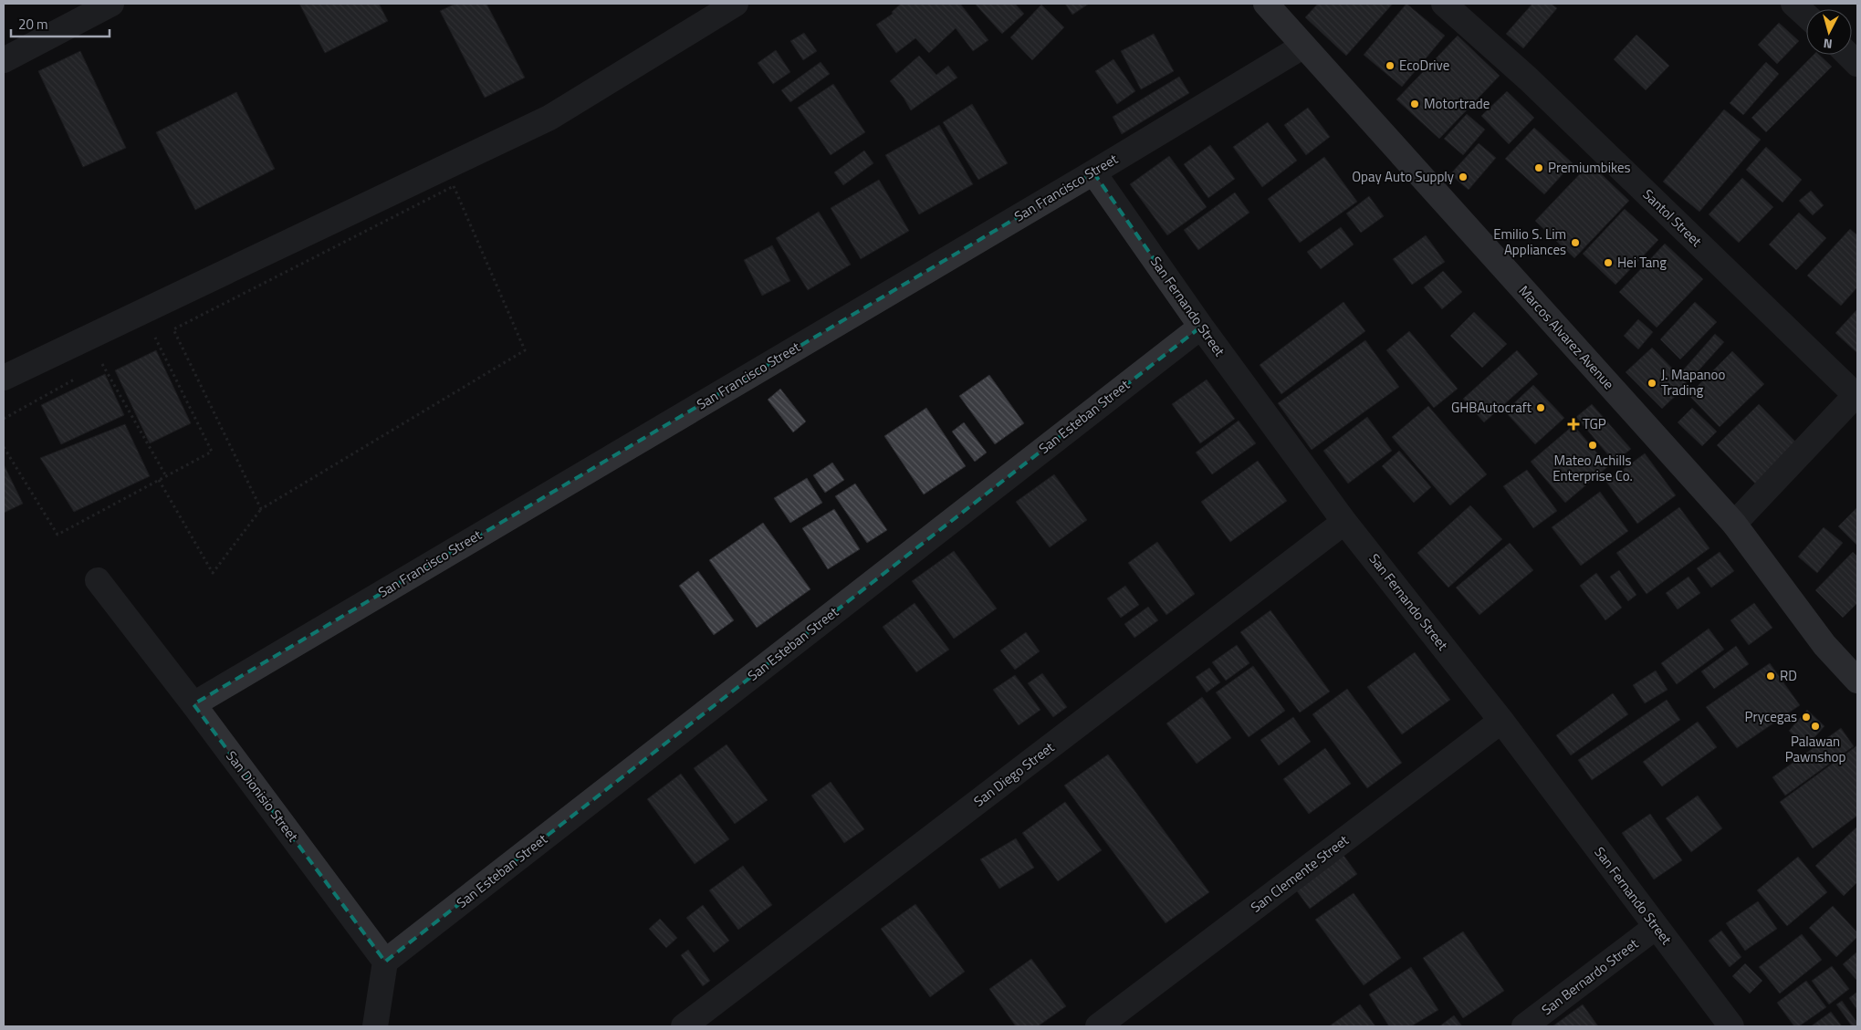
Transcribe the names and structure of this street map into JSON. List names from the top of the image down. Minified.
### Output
{"streets":{"main road":["Marcos Alvarez Avenue"],"street":["San Francisco Street","Santol Street","San Fernando Street","San Esteban Street","San Diego Street","San Dionisio Street","San Clemente Street","San Bernardo Street"]},"crossings":[["San Francisco Street","San Fernando Street"],["San Francisco Street","Marcos Alvarez Avenue"],["San Francisco Street","San Dionisio Street"],["San Fernando Street","San Esteban Street"],["San Fernando Street","San Diego Street"],["San Fernando Street","San Clemente Street"],["San Fernando Street","San Bernardo Street"],["San Esteban Street","San Dionisio Street"]],"places":{"other":["EcoDrive","Motortrade","Premiumbikes","Opay Auto Supply","Emilio S. Lim Appliances","Hei Tang","J. Mapanoo Trading","GHBAutocraft","Mateo Achills Enterprise Co.","RD","Prycegas","Palawan Pawnshop"],"health":["TGP"]},"scale_bar":"20 m","north":"bottom"}
